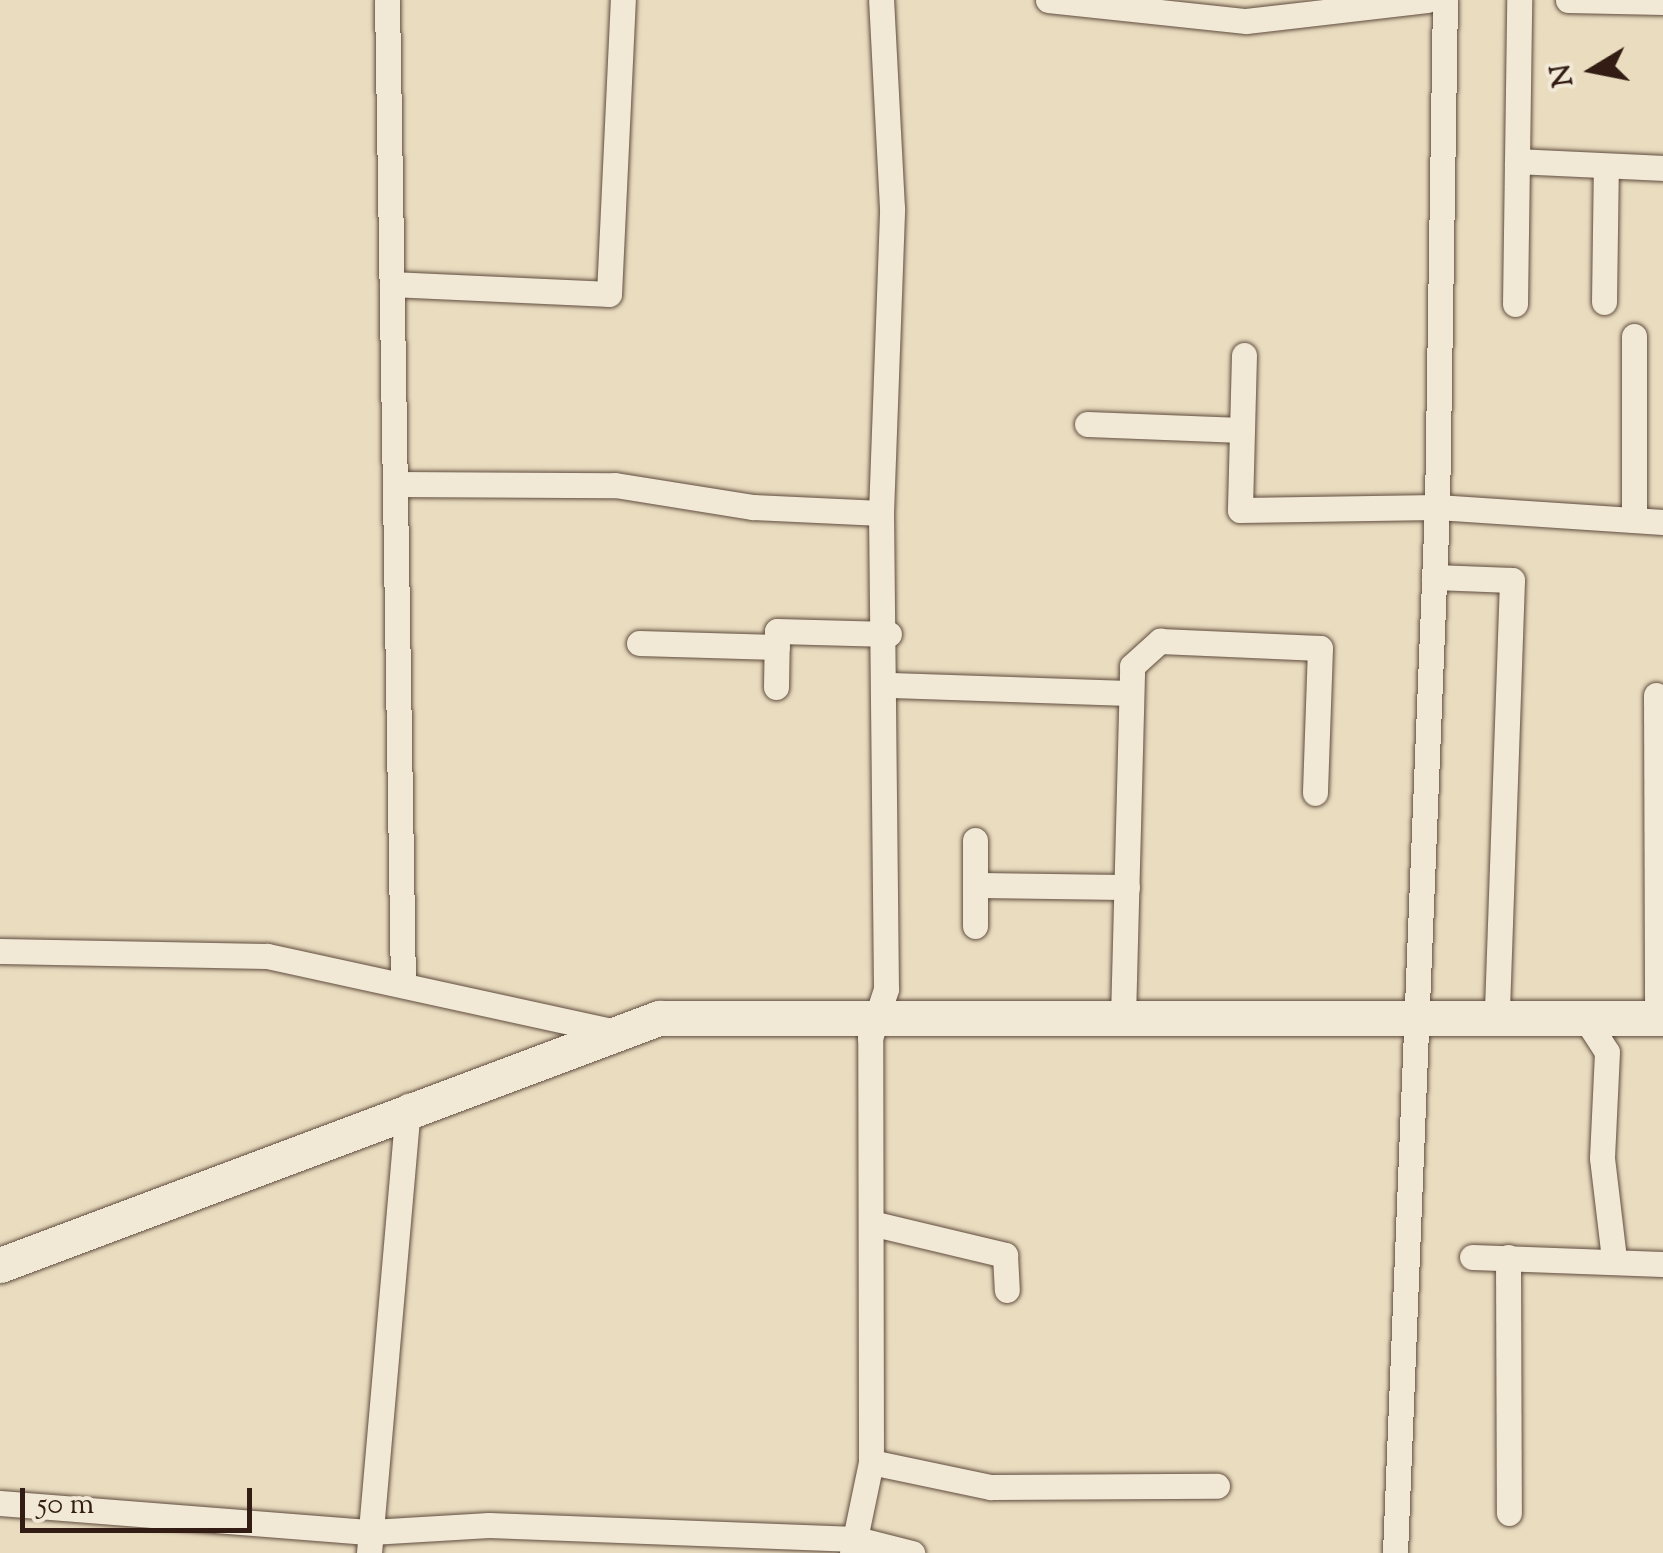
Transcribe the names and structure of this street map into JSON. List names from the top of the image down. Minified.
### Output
{"scale_bar":"50 m","north":"left"}
